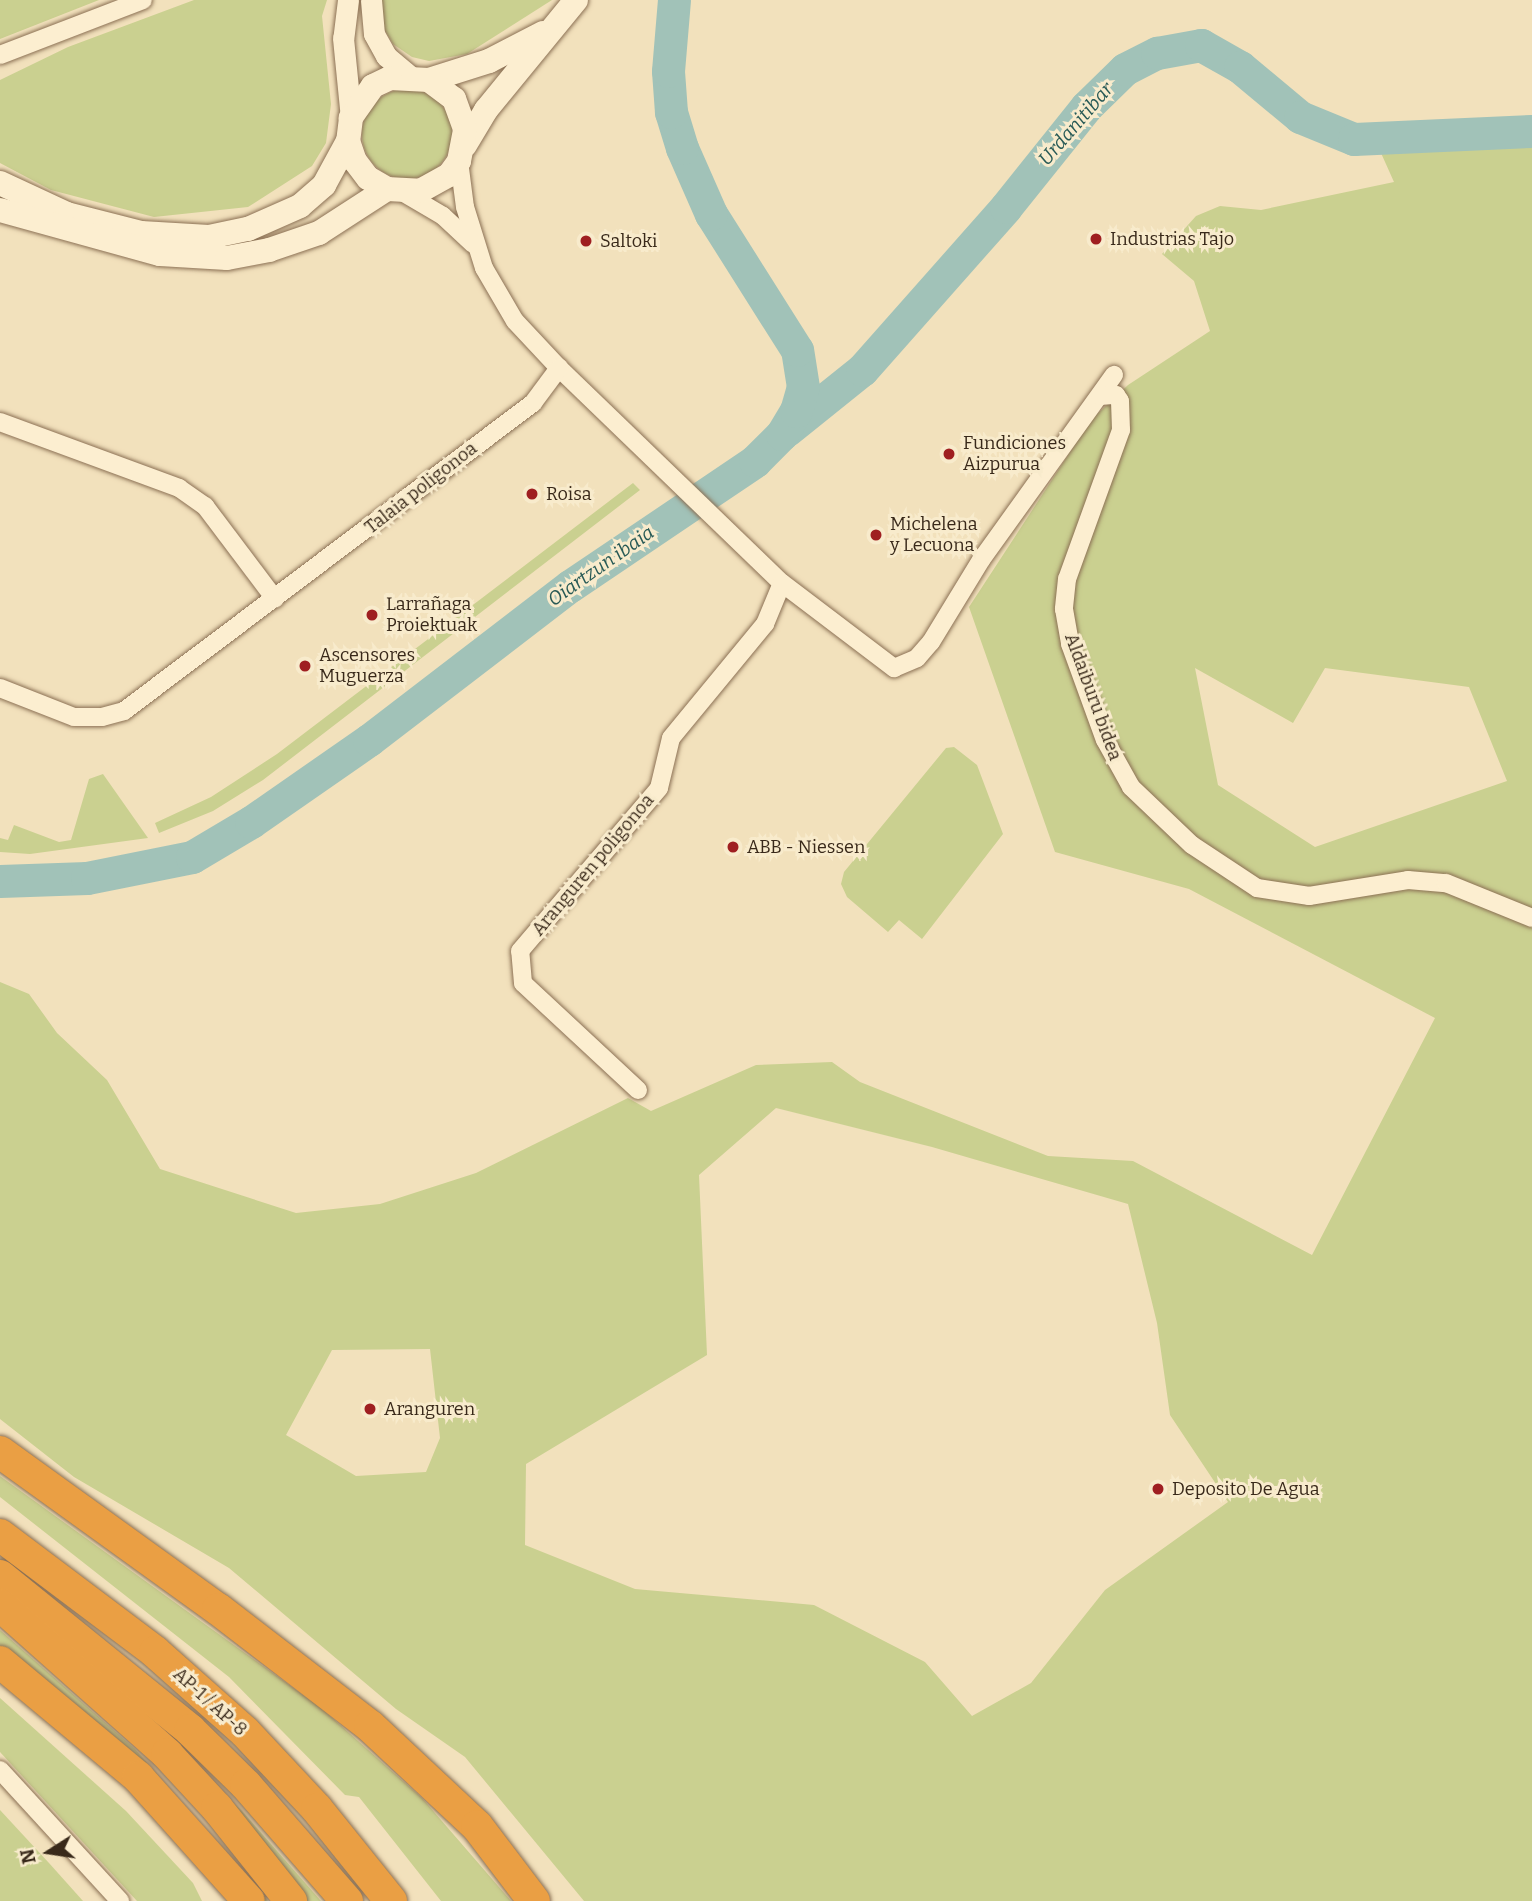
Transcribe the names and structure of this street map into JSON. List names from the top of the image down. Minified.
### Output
{"streets":{"highway":["AP-1 / AP-8"],"street":["Talaia poligonoa","Aldaiburu bidea","Aranguren poligonoa"]},"water":["Urdanitibar","Oiartzun ibaia"],"places":["Industrias Tajo","Saltoki","Fundiciones Aizpurua","Roisa","Michelena y Lecuona","Larrañaga Proiektuak","Ascensores Muguerza","ABB - Niessen","Aranguren","Deposito De Agua"],"north":"left"}
